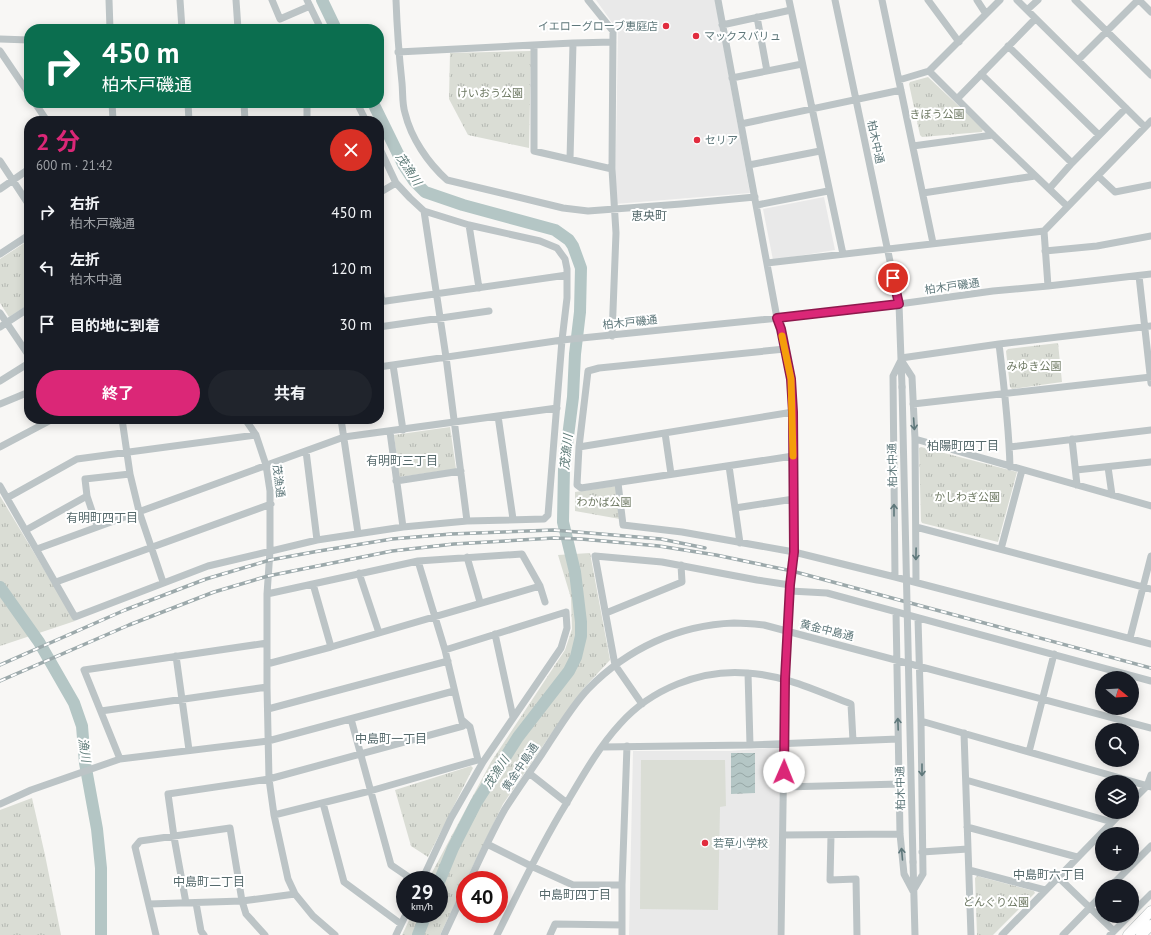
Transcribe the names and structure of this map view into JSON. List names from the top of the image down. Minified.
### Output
{"streets":{"street":["柏木中通","柏木戸磯通","茂漁通","黄金中島通"]},"crossings":[["柏木中通","柏木戸磯通"]],"districts":["恵央町","柏陽町四丁目","有明町三丁目","有明町四丁目","中島町一丁目","中島町六丁目","中島町二丁目","中島町四丁目"],"water":["茂漁川","漁川"],"parks":["けいおう公園","きぼう公園","みゆき公園","かしわぎ公園","わかば公園","どんぐり公園"],"places":["イエローグローブ恵庭店","マックスバリュ","セリア","若草小学校"],"north":"right","page":{"turn":["450 m","柏木戸磯通"],"heading":["2 分","600 m · 21:42"],"list":[{"name":"右折","note":"柏木戸磯通","value":"450 m"},{"name":"左折","note":"柏木中通","value":"120 m"},{"name":"目的地に到着","value":"30 m"}],"buttons":["終了","共有"],"map_buttons":["+","−"],"speed":"29 km/h","limit":"40"}}
